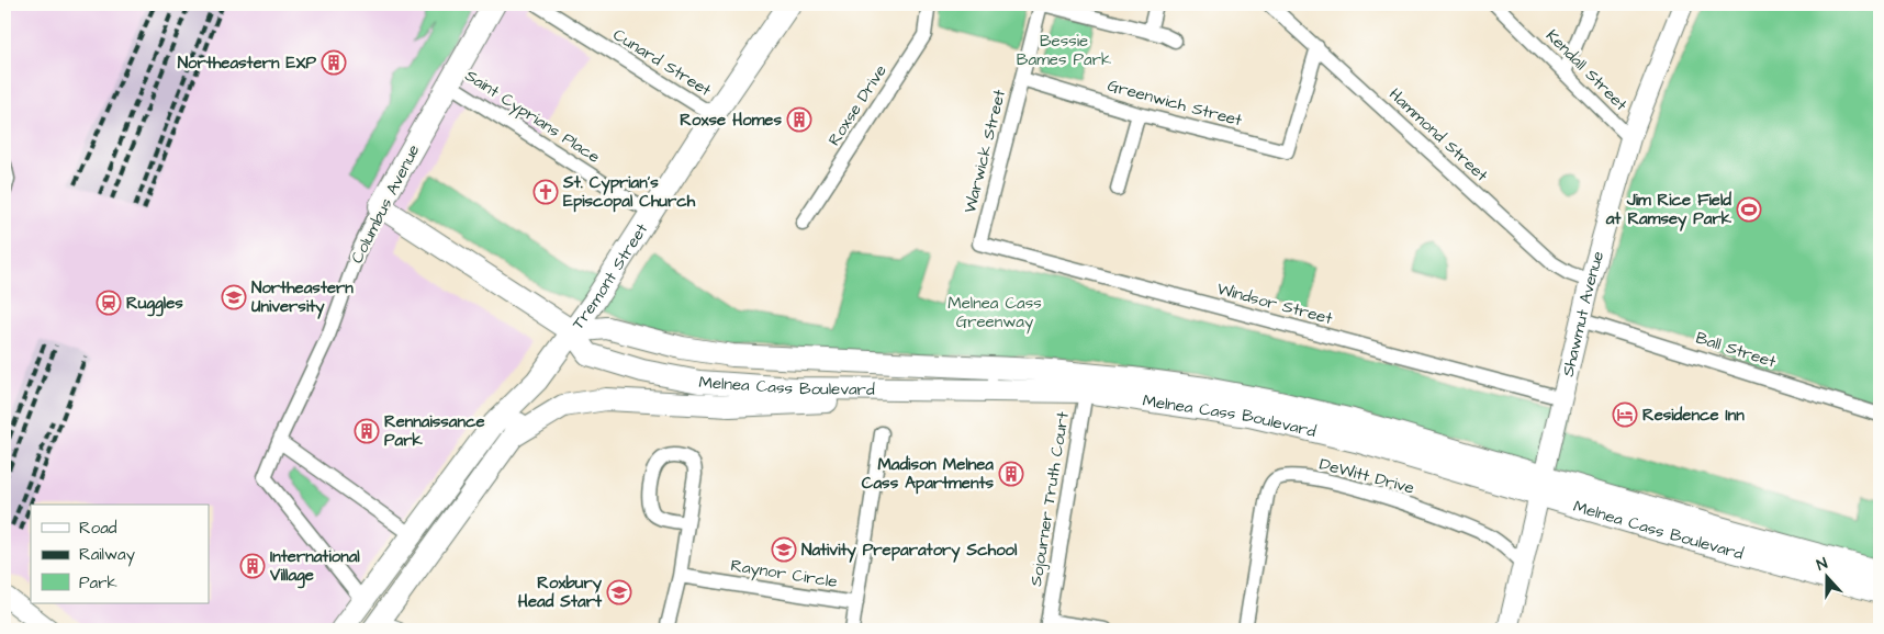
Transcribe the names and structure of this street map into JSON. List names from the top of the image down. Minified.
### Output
{"streets":{"main road":["Columbus Avenue","Tremont Street","Shawmut Avenue","Melnea Cass Boulevard"],"street":["Cunard Street","Kendall Street","Greenwich Street","Roxse Drive","Saint Cyprians Place","Hammond Street","Warwick Street","Windsor Street","Ball Street","DeWitt Drive","Sojourner Truth Court","Raynor Circle"]},"crossings":[["Cunard Street","Tremont Street"],["Kendall Street","Shawmut Avenue"],["Greenwich Street","Hammond Street"],["Greenwich Street","Warwick Street"],["Saint Cyprians Place","Columbus Avenue"],["Saint Cyprians Place","Tremont Street"],["Hammond Street","Shawmut Avenue"],["Warwick Street","Windsor Street"],["Columbus Avenue","Tremont Street"],["Columbus Avenue","Melnea Cass Boulevard"],["Tremont Street","Melnea Cass Boulevard"],["Windsor Street","Shawmut Avenue"],["Shawmut Avenue","Ball Street"],["Shawmut Avenue","Melnea Cass Boulevard"],["Shawmut Avenue","DeWitt Drive"],["Melnea Cass Boulevard","Sojourner Truth Court"]],"parks":["Bessie Bames Park","Melnea Cass Greenway"],"places":{"building":["Northeastern EXP","Roxse Homes","Rennaissance Park","Madison Melnea Cass Apartments","International Village"],"church":["St. Cyprian's Episcopal Church"],"sports":["Jim Rice Field at Ramsey Park"],"school or university":["Northeastern University","Nativity Preparatory School","Roxbury Head Start"],"station":["Ruggles"],"hotel":["Residence Inn"]},"legend":["Road","Railway","Park"],"north":"top"}
